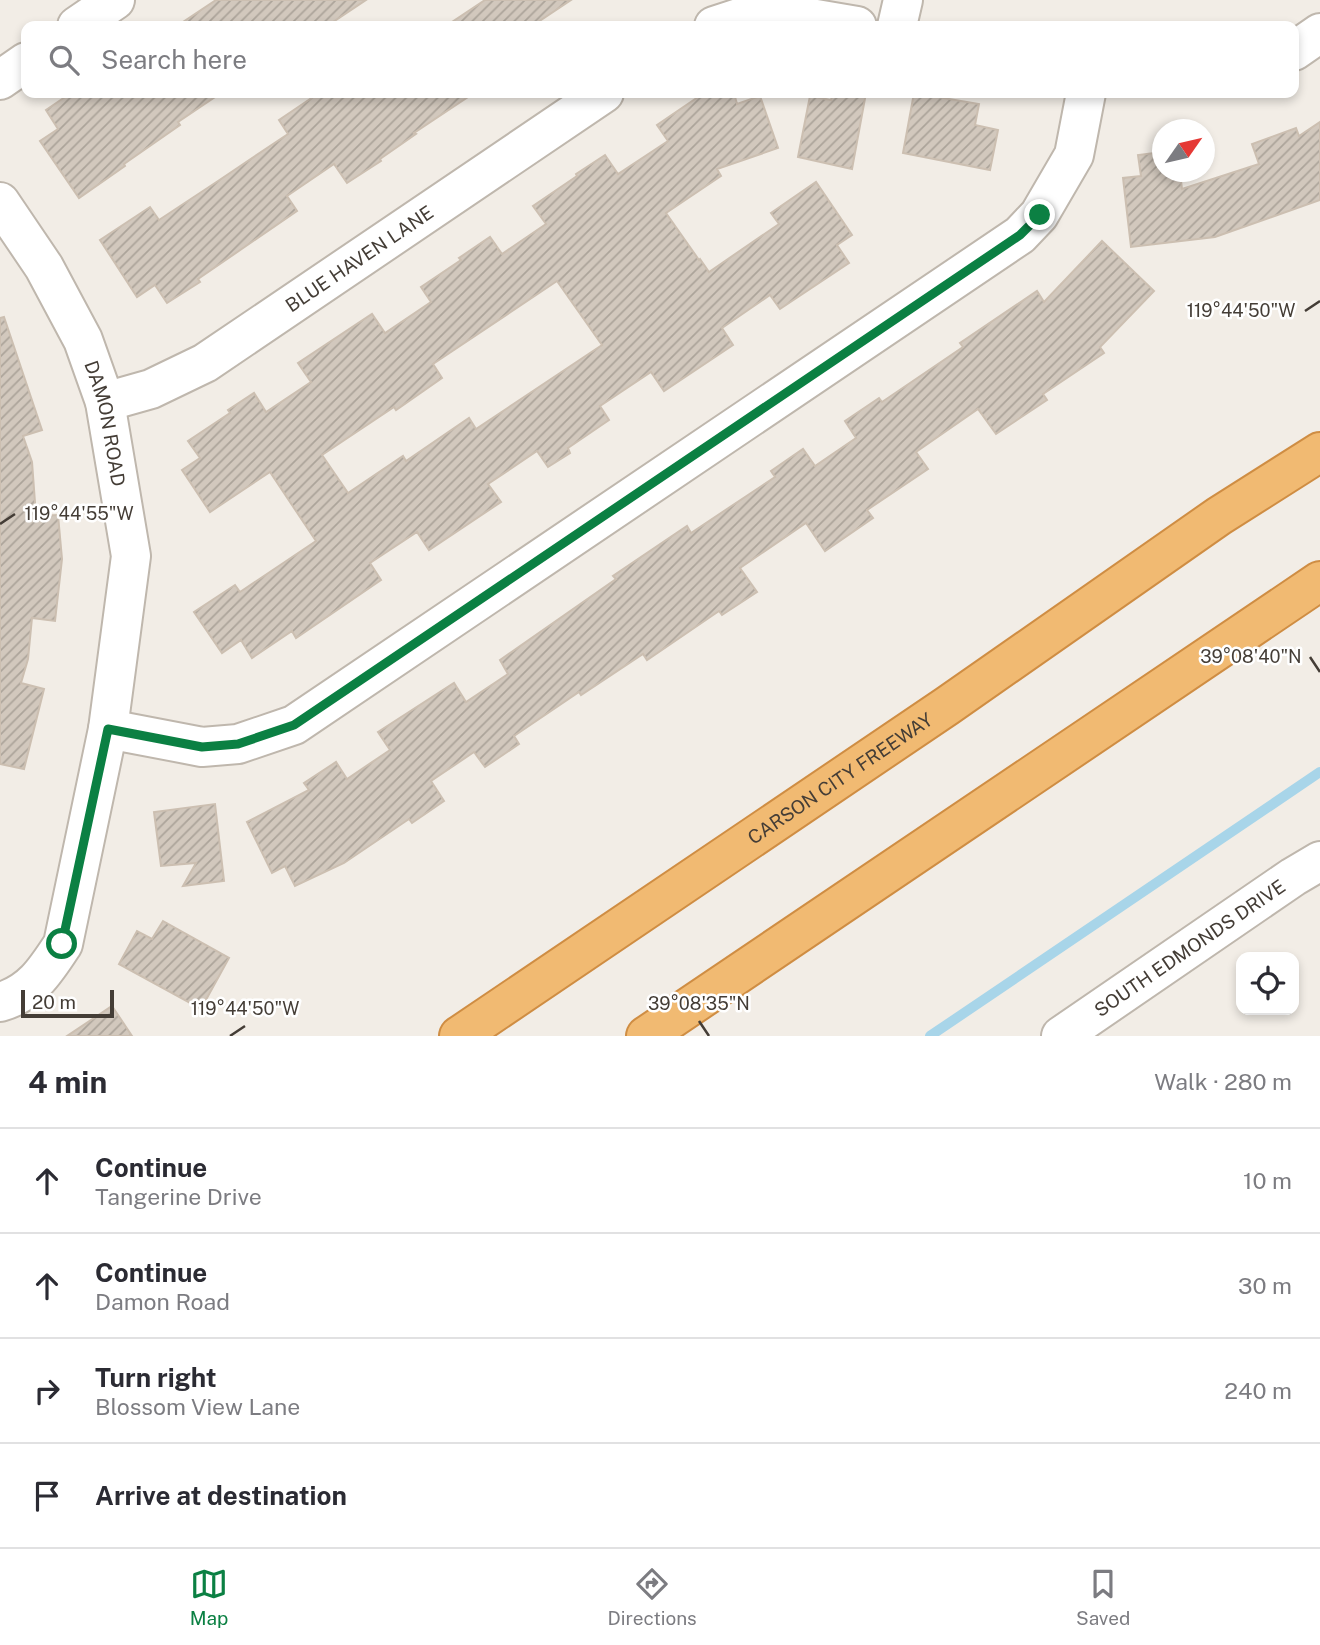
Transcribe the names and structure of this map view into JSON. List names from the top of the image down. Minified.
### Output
{"streets":{"highway":["CARSON CITY FREEWAY"],"street":["BLUE HAVEN LANE","DAMON ROAD","SOUTH EDMONDS DRIVE"]},"crossings":[["BLUE HAVEN LANE","DAMON ROAD"]],"scale_bar":"20 m","north":"top right","page":{"search":"Search here","scale":"20 m","heading":["4 min","Walk · 280 m"],"list":[["Continue","Tangerine Drive","10 m"],["Continue","Damon Road","30 m"],["Turn right","Blossom View Lane","240 m"],"Arrive at destination"],"nav":["Map","Directions","Saved"]},"coordinates":["119°44'50\"W","119°44'55\"W","39°08'40\"N","39°08'35\"N"]}
